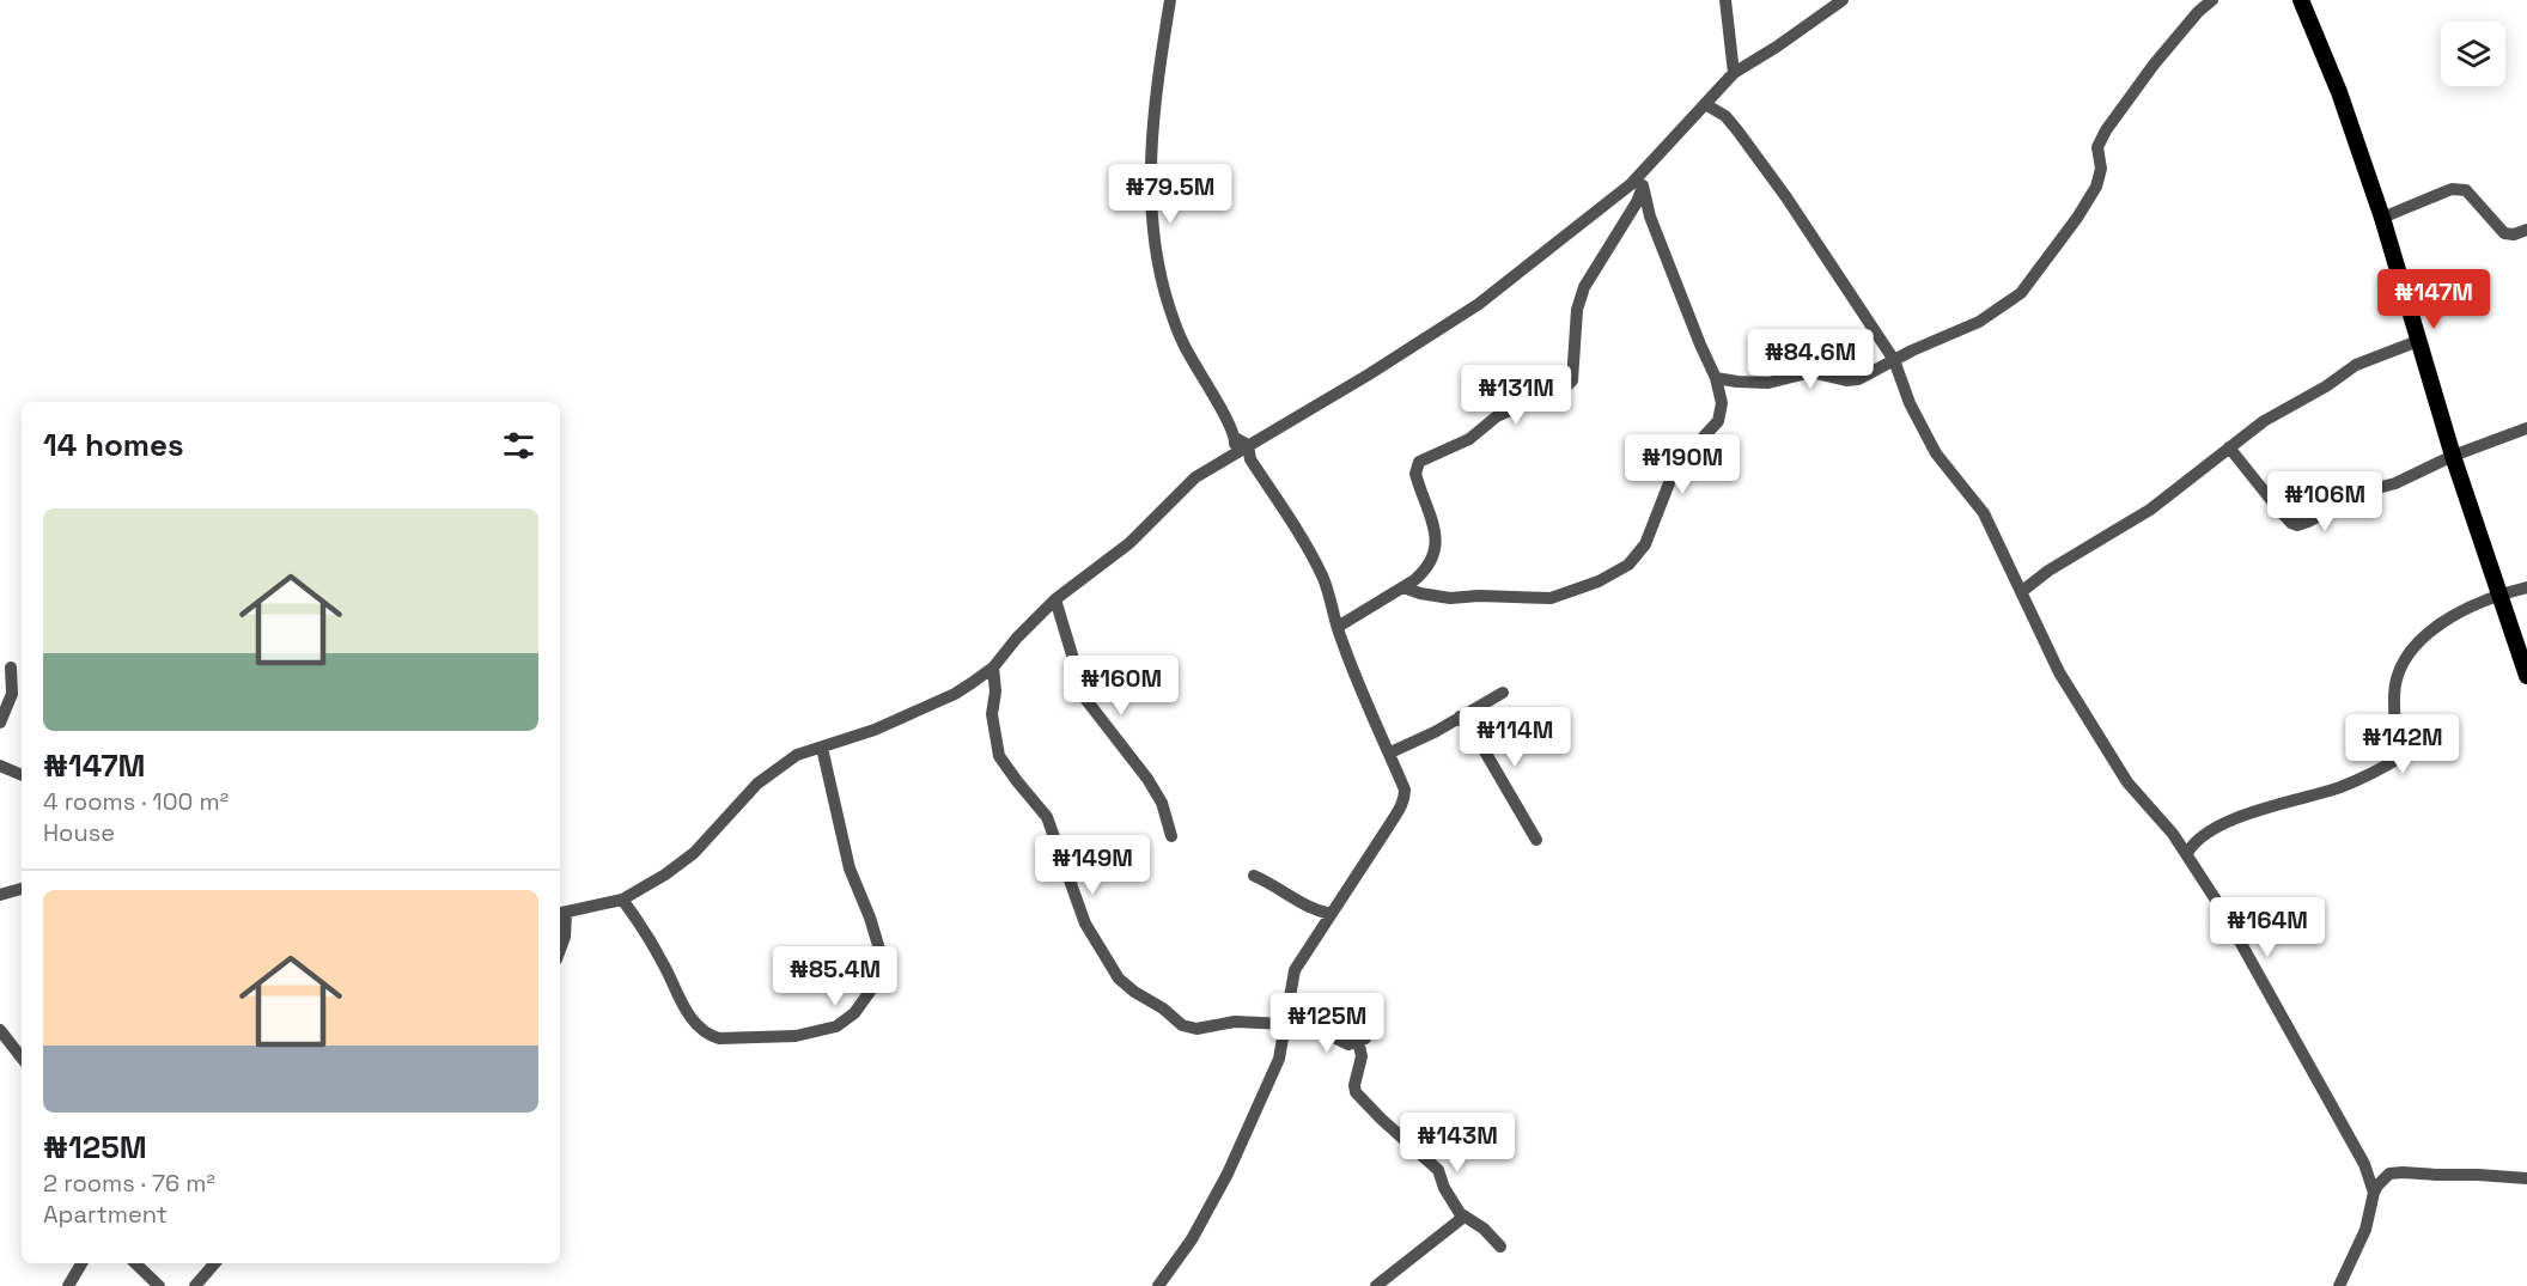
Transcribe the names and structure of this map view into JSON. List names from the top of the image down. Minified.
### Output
{"page":{"price":["₦79.5M","₦147M","₦84.6M","₦131M","₦190M","₦106M","₦160M","₦114M","₦142M","₦149M","₦164M","₦85.4M","₦125M","₦143M"],"heading":"14 homes","list":[{"name":"₦147M","note":"4 rooms · 100 m² · House"},{"name":"₦125M","note":"2 rooms · 76 m² · Apartment"}]}}
